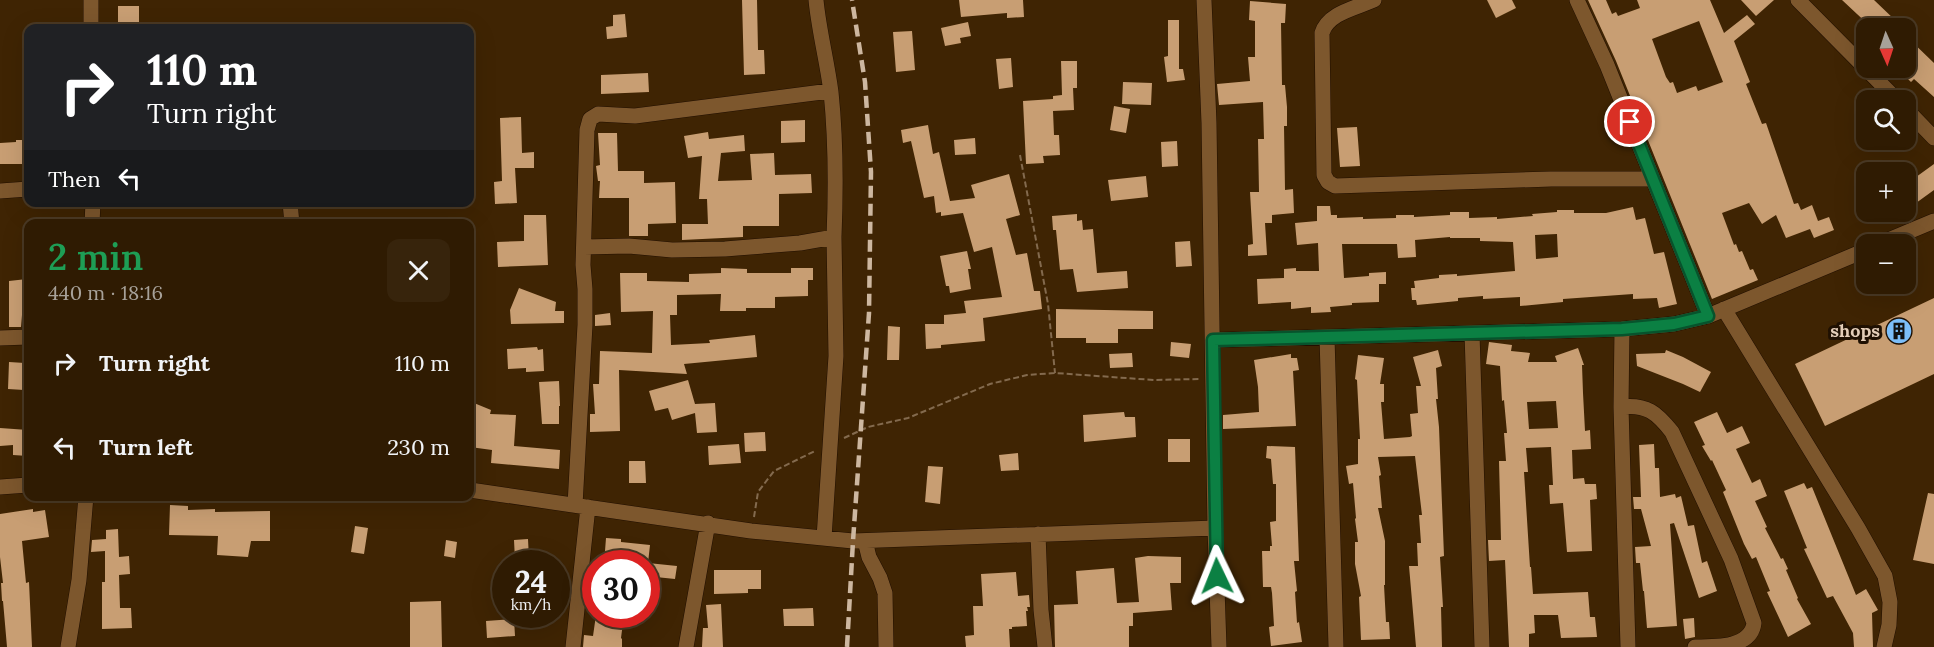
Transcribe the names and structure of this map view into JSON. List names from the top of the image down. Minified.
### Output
{"places":{"building":["shops"]},"north":"bottom","page":{"map_buttons":["+","−"],"turn":["110 m","Turn right"],"then":"Then","heading":["2 min","440 m · 18:16"],"list":[{"name":"Turn right","value":"110 m"},{"name":"Turn left","value":"230 m"}],"speed":"24 km/h","limit":"30"}}
